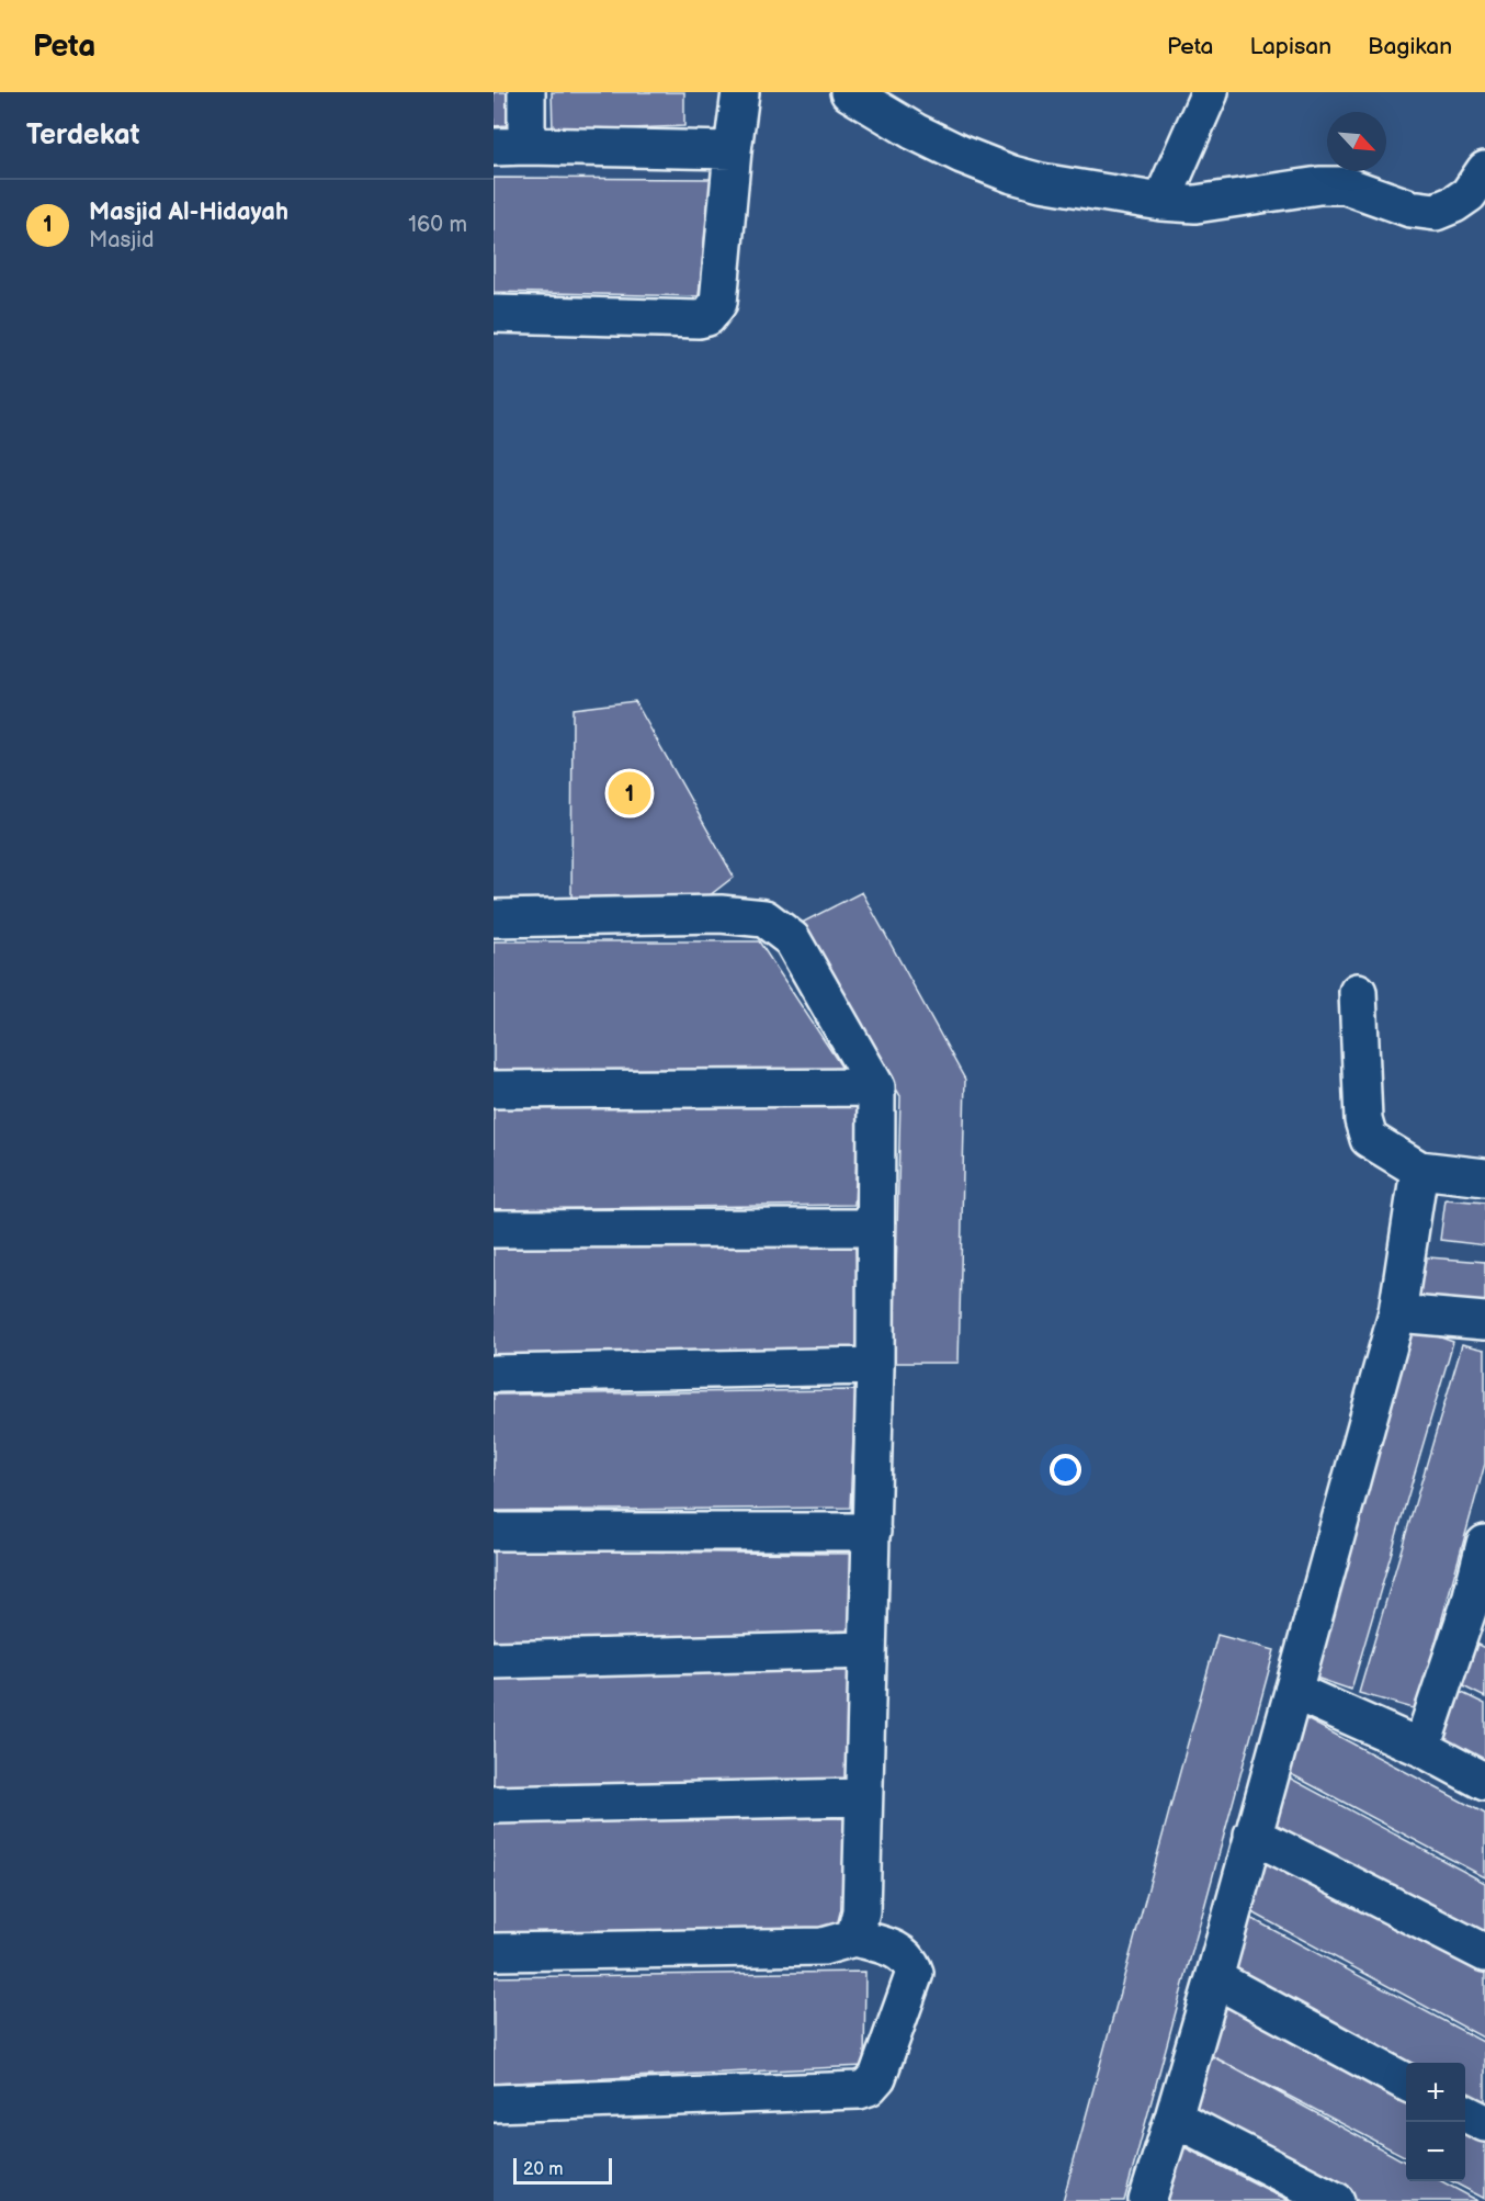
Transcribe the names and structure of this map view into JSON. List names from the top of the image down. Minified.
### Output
{"scale_bar":"20 m","north":"bottom right","page":{"header":"Peta","nav":["Peta","Lapisan","Bagikan"],"heading":"Terdekat","list":[{"mark":"1","name":"Masjid Al-Hidayah","note":"Masjid","value":"160 m"}],"pins":"1","map_buttons":["+","−"],"scale":"20 m"}}
